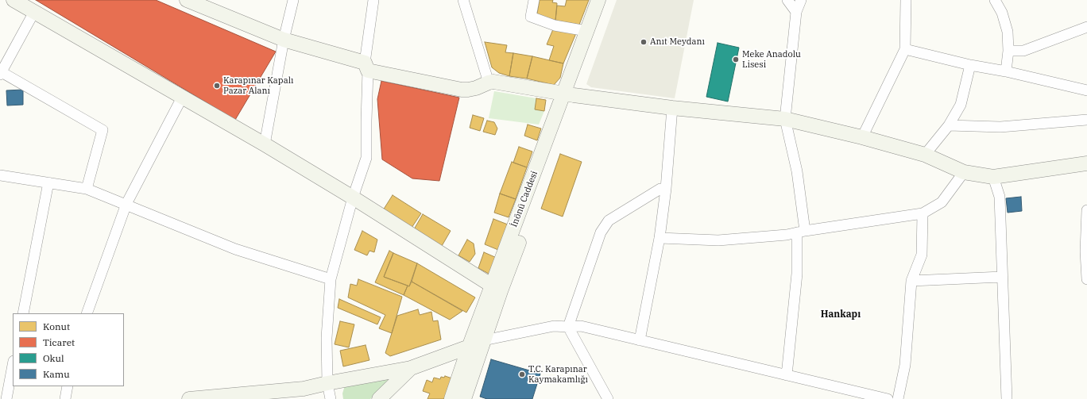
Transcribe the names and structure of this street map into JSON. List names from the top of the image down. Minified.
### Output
{"streets":{"street":["İnönü Caddesi"]},"districts":["Hankapı"],"places":["Anıt Meydanı","Meke Anadolu Lisesi","Karapınar Kapalı Pazar Alanı","T.C. Karapınar Kaymakamlığı"],"legend":["Konut","Ticaret","Okul","Kamu"]}
